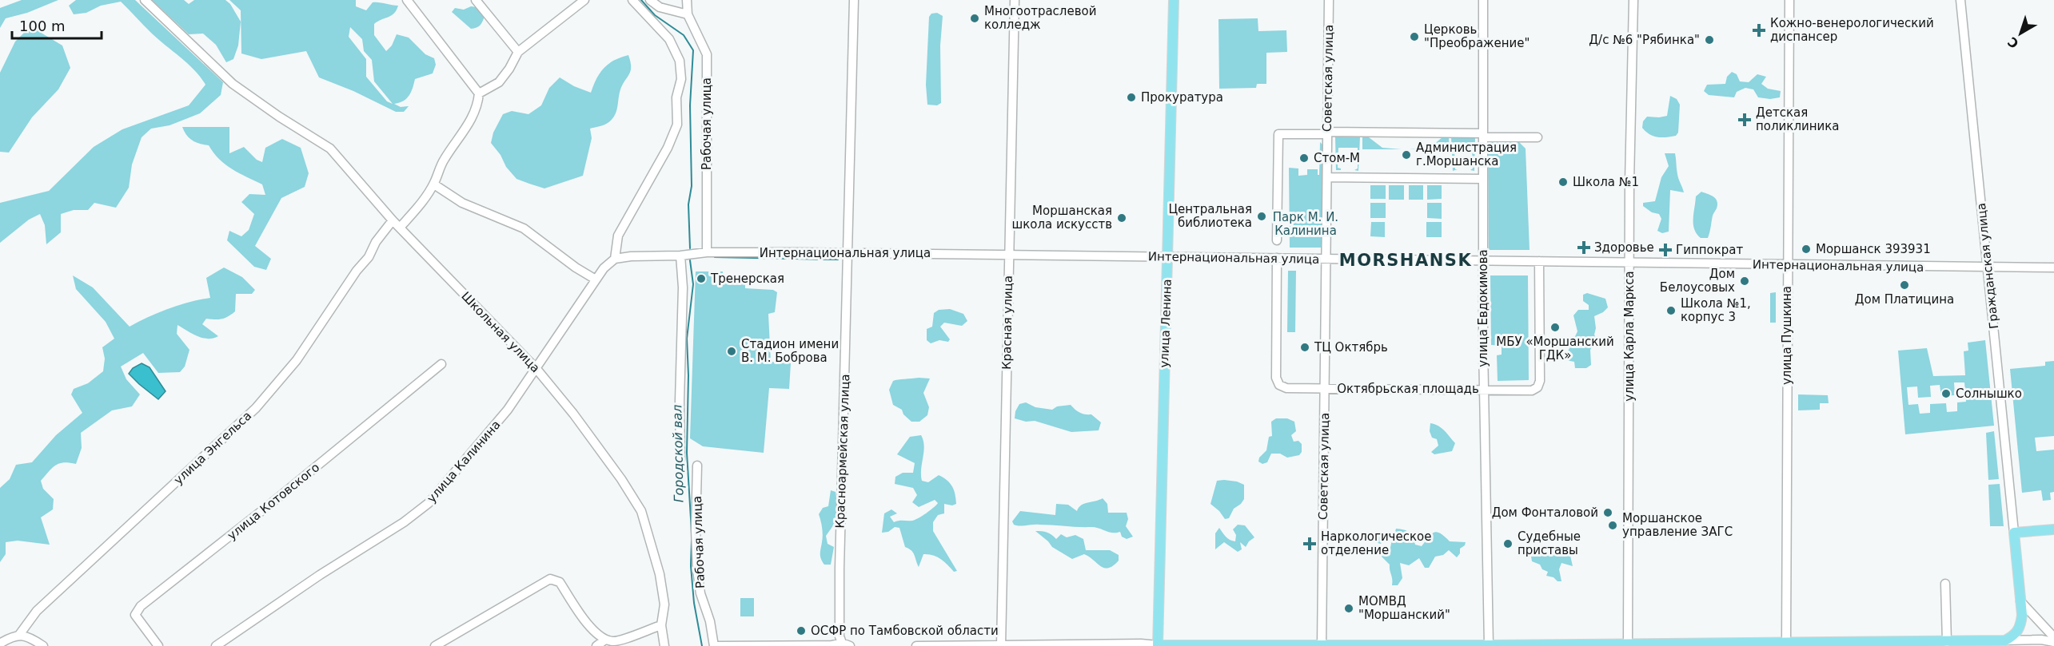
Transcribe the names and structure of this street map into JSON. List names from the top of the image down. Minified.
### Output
{"streets":{"main road":["улица Ленина"],"street":["Советская улица","Рабочая улица","Интернациональная улица","Гражданская улица","улица Евдокимова","Красная улица","Школьная улица","улица Пушкина","улица Карла Маркса","Октябрьская площадь","улица Энгельса","Красноармейская улица","улица Калинина","улица Котовского"]},"crossings":[["Советская улица","Интернациональная улица"],["Советская улица","Октябрьская площадь"],["Рабочая улица","Интернациональная улица"],["Интернациональная улица","Гражданская улица"],["Интернациональная улица","улица Евдокимова"],["Интернациональная улица","Красная улица"],["Интернациональная улица","улица Ленина"],["Интернациональная улица","улица Пушкина"],["Интернациональная улица","улица Карла Маркса"],["Интернациональная улица","Октябрьская площадь"],["Интернациональная улица","Красноармейская улица"],["Интернациональная улица","улица Калинина"],["улица Евдокимова","Октябрьская площадь"],["Школьная улица","улица Энгельса"],["Школьная улица","улица Калинина"]],"districts":["MORSHANSK"],"water":["Городской вал"],"parks":["Парк М. И. Калинина"],"places":{"other":["Многоотраслевой колледж","Церковь \"Преображение\"","Д/с №6 \"Рябинка\"","Прокуратура","Администрация г.Моршанска","Стом-М","Школа №1","Центральная библиотека","Моршанская школа искусств","Моршанск 393931","Тренерская","Дом Белоусовых","Дом Платицина","Школа №1, корпус 3","МБУ «Моршанский ГДК»","ТЦ Октябрь","Стадион имени В. М. Боброва","Солнышко","Дом Фонталовой","Моршанское управление ЗАГС","Судебные приставы","МОМВД \"Моршанский\"","ОСФР по Тамбовской области"],"health":["Кожно-венерологический диспансер","Детская поликлиника","Здоровье","Гиппократ","Наркологическое отделение"]},"scale_bar":"100 m","north":"bottom left"}
